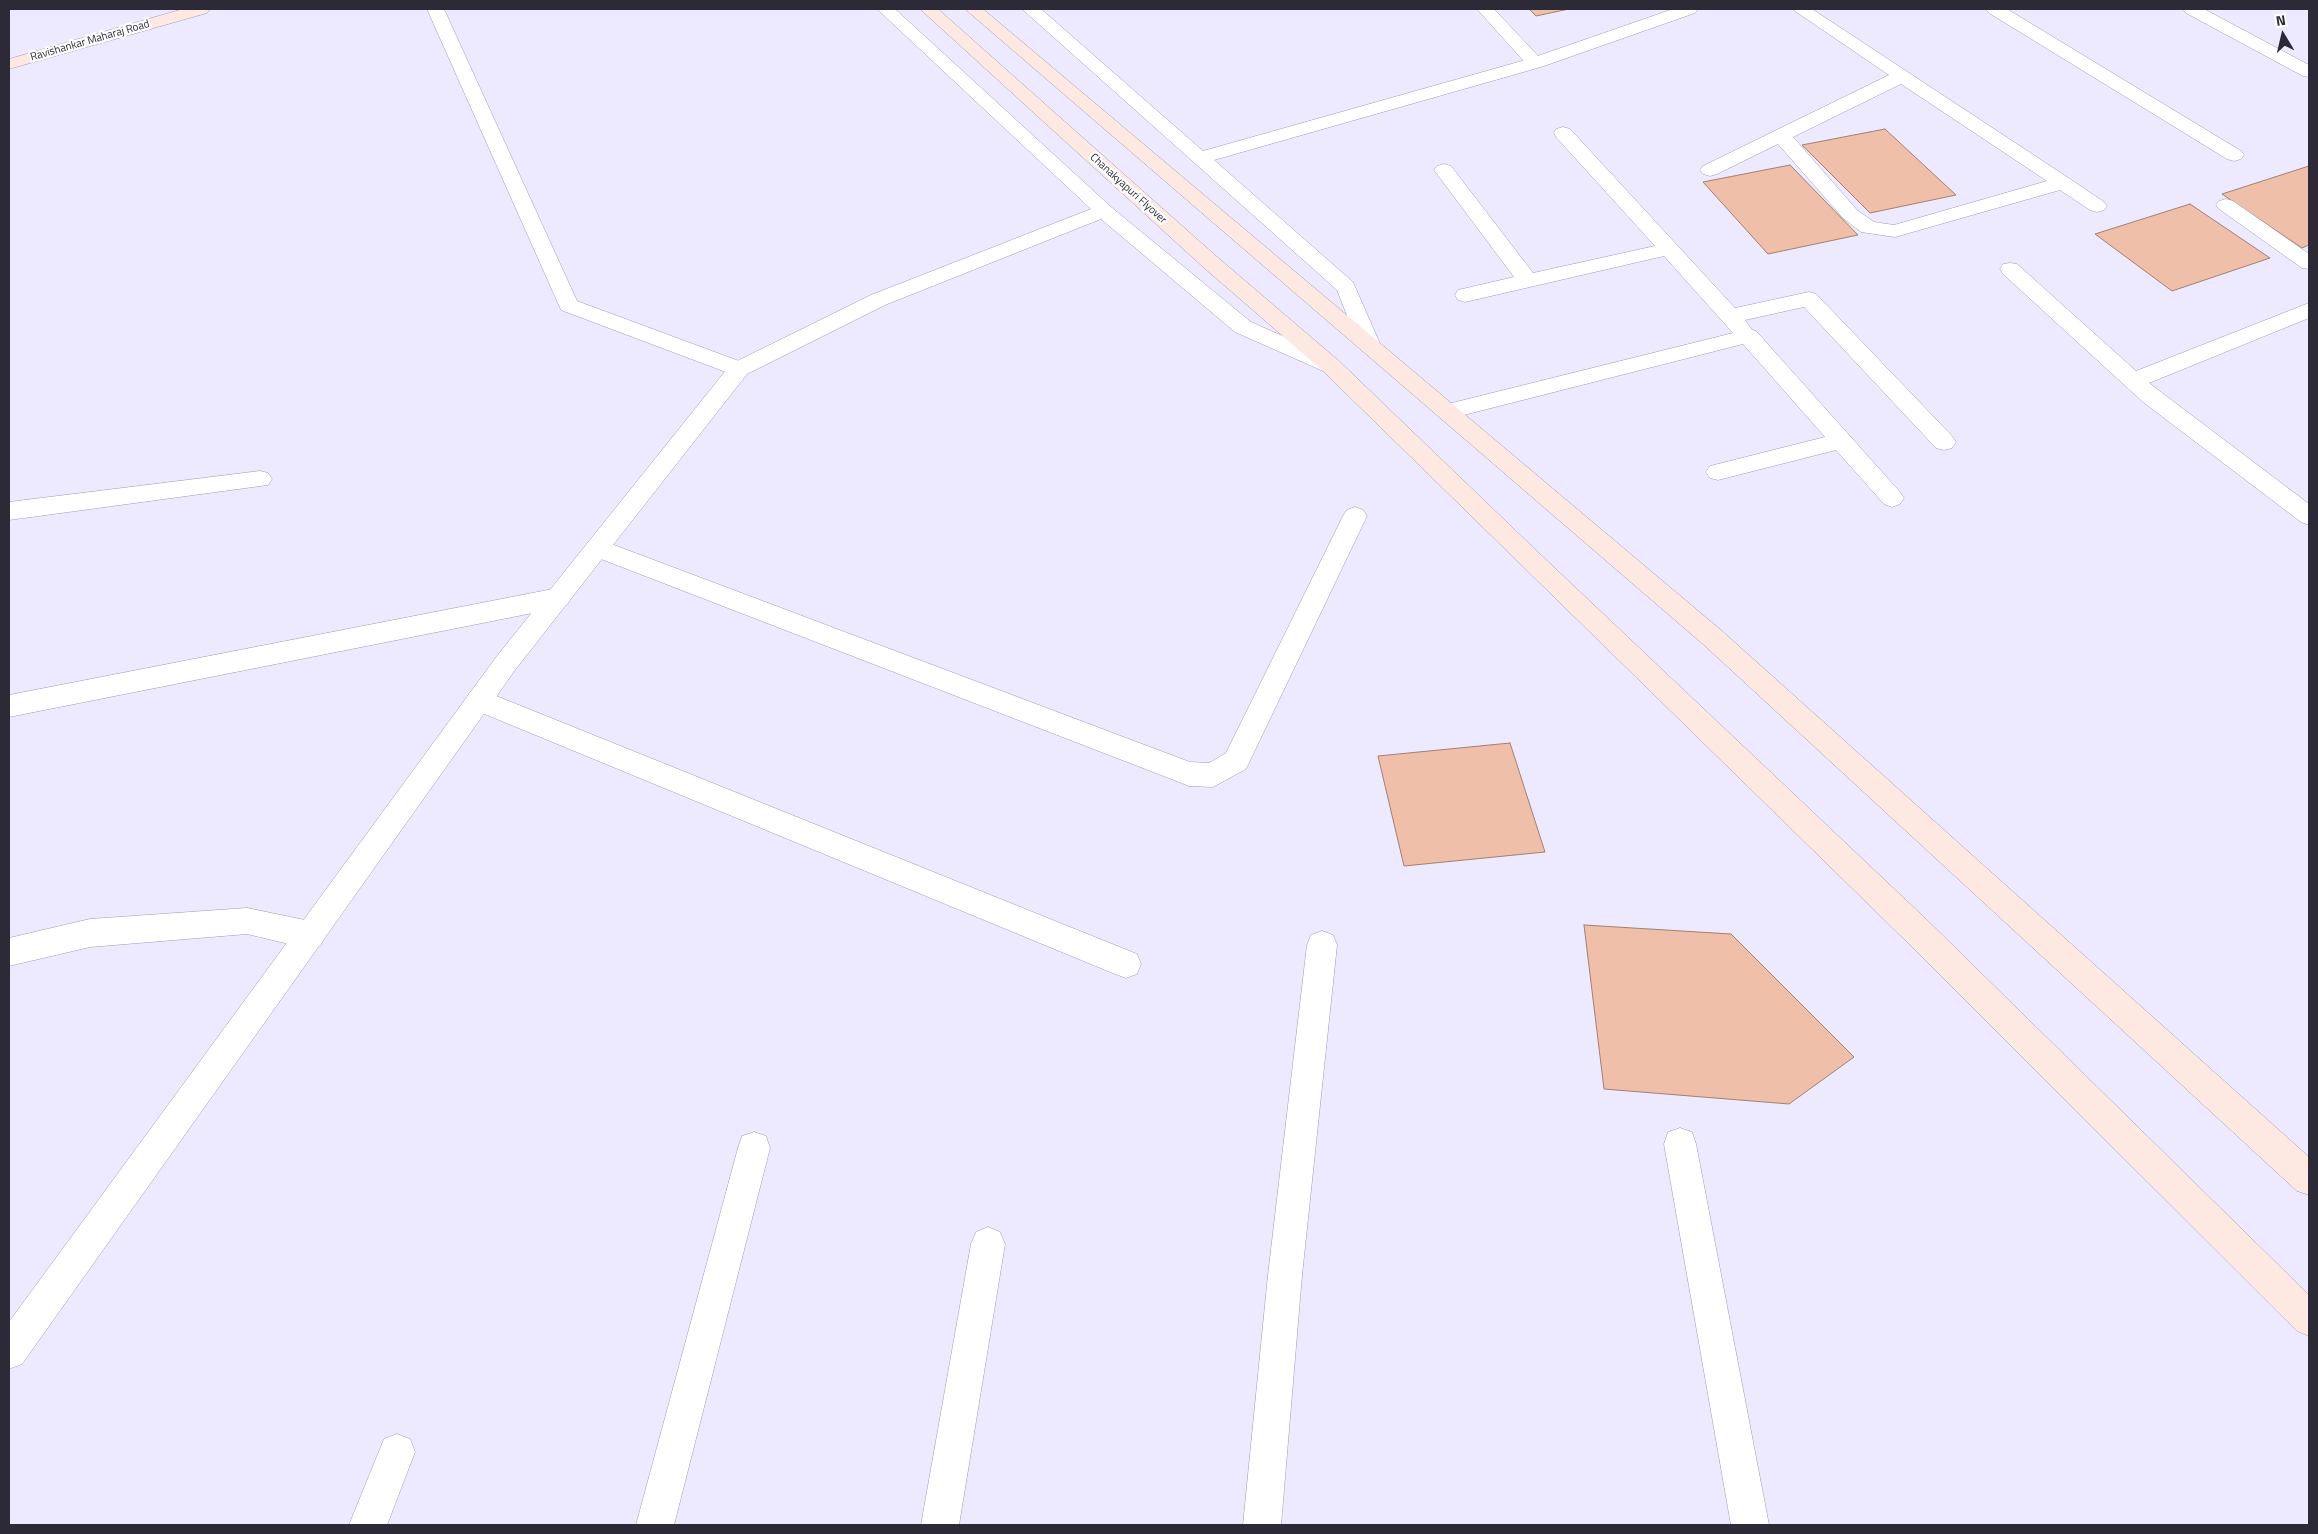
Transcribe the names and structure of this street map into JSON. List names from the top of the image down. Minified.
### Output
{"streets":{"main road":["Ravishankar Maharaj Road","Chanakyapuri Flyover"]},"north":"top"}
